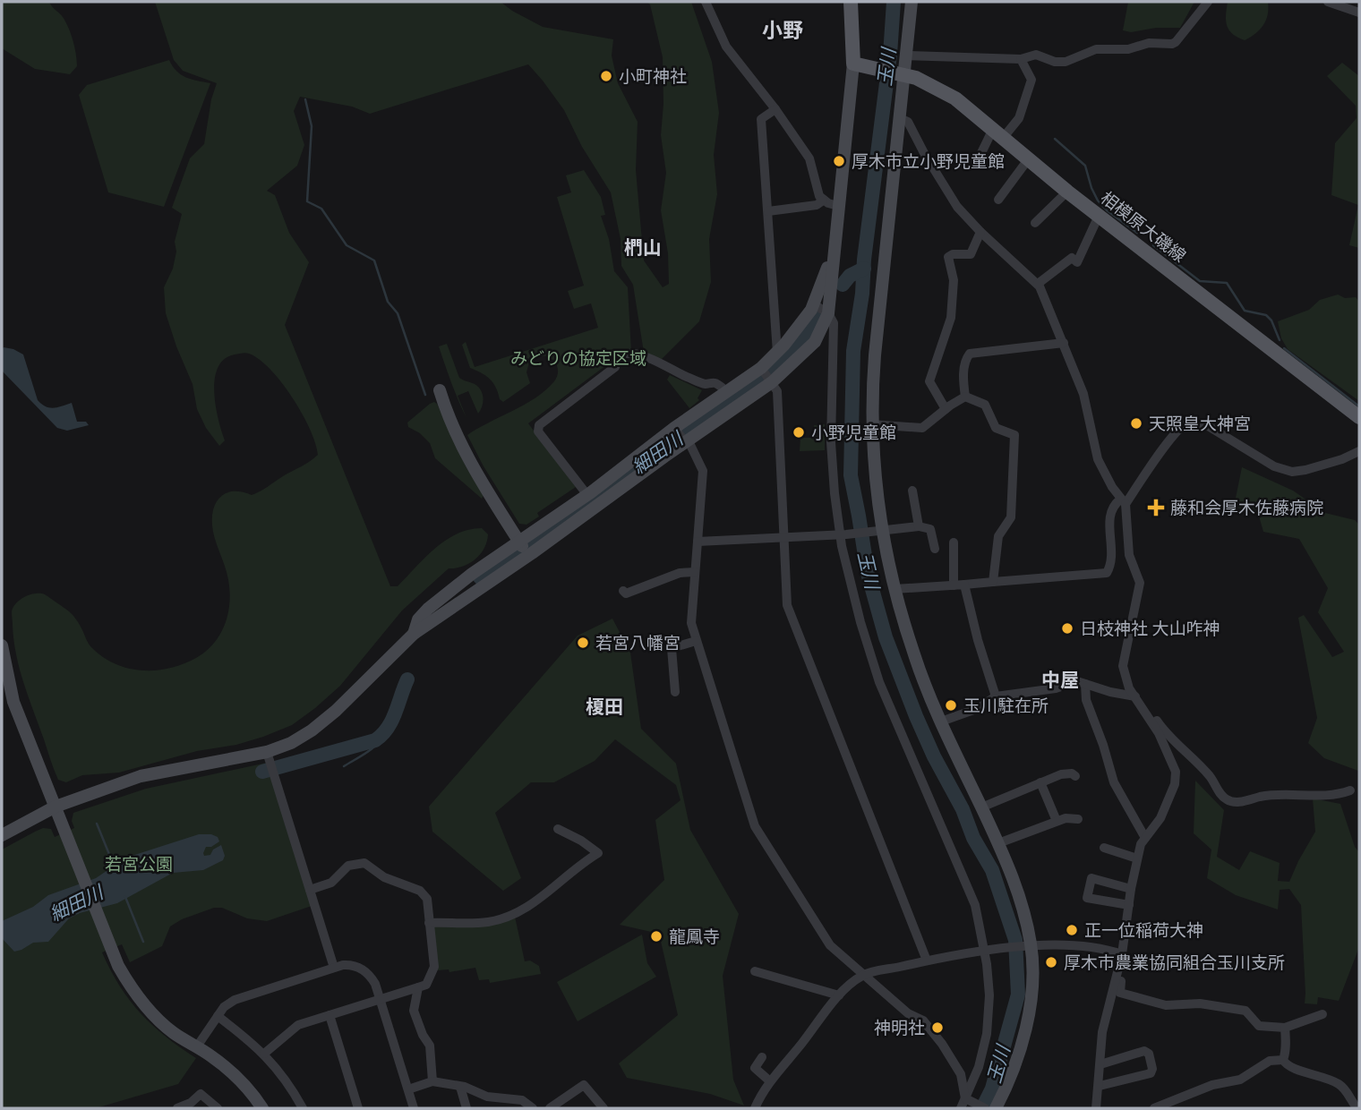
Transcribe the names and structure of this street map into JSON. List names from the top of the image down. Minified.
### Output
{"streets":{"main road":["相模原大磯線"]},"districts":["小野","椚山","中屋","榎田"],"water":["玉川","細田川"],"parks":["みどりの協定区域","若宮公園"],"places":{"other":["小町神社","厚木市立小野児童館","天照皇大神宮","小野児童館","日枝神社 大山咋神","若宮八幡宮","玉川駐在所","正一位稲荷大神","龍鳳寺","厚木市農業協同組合玉川支所","神明社"],"health":["藤和会厚木佐藤病院"]}}
